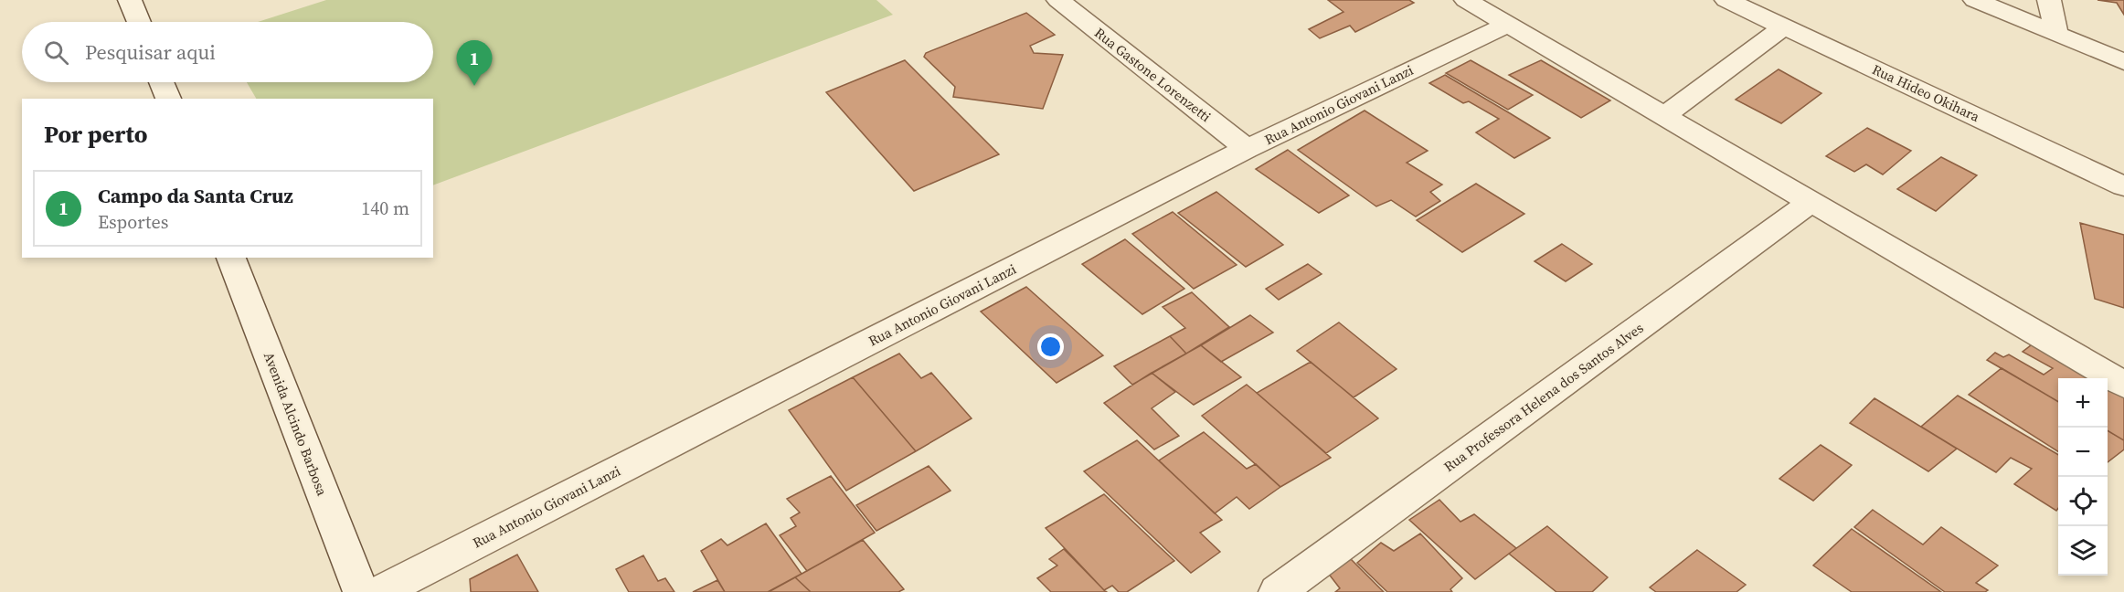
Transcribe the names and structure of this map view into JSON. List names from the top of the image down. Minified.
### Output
{"streets":{"street":["Rua Gastone Lorenzetti","Rua Hideo Okihara","Rua Antonio Giovani Lanzi","Rua Professora Helena dos Santos Alves","Avenida Alcindo Barbosa"]},"crossings":[["Rua Gastone Lorenzetti","Rua Antonio Giovani Lanzi"]],"page":{"search":"Pesquisar aqui","pins":"1","heading":"Por perto","list":[{"mark":"1","name":"Campo da Santa Cruz","note":"Esportes","value":"140 m"}],"map_buttons":["+","−"]}}
